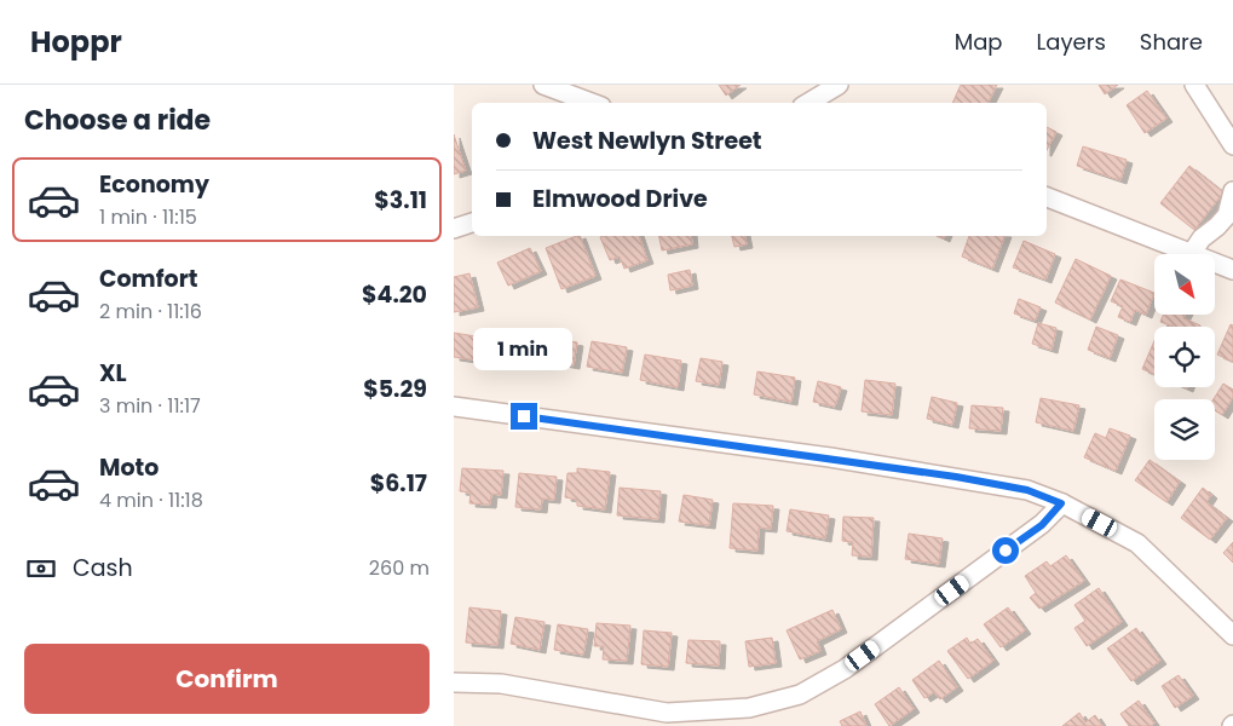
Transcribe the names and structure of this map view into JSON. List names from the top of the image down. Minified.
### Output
{"north":"bottom right","page":{"header":"Hoppr","nav":["Map","Layers","Share"],"heading":"Choose a ride","banner":["West Newlyn Street","Elmwood Drive"],"list":[{"name":"Economy","note":"1 min · 11:15","value":"$3.11"},{"name":"Comfort","note":"2 min · 11:16","value":"$4.20"},{"name":"XL","note":"3 min · 11:17","value":"$5.29"},{"name":"Moto","note":"4 min · 11:18","value":"$6.17"}],"bubble":"1 min","pay":["Cash","260 m"],"buttons":"Confirm"}}
